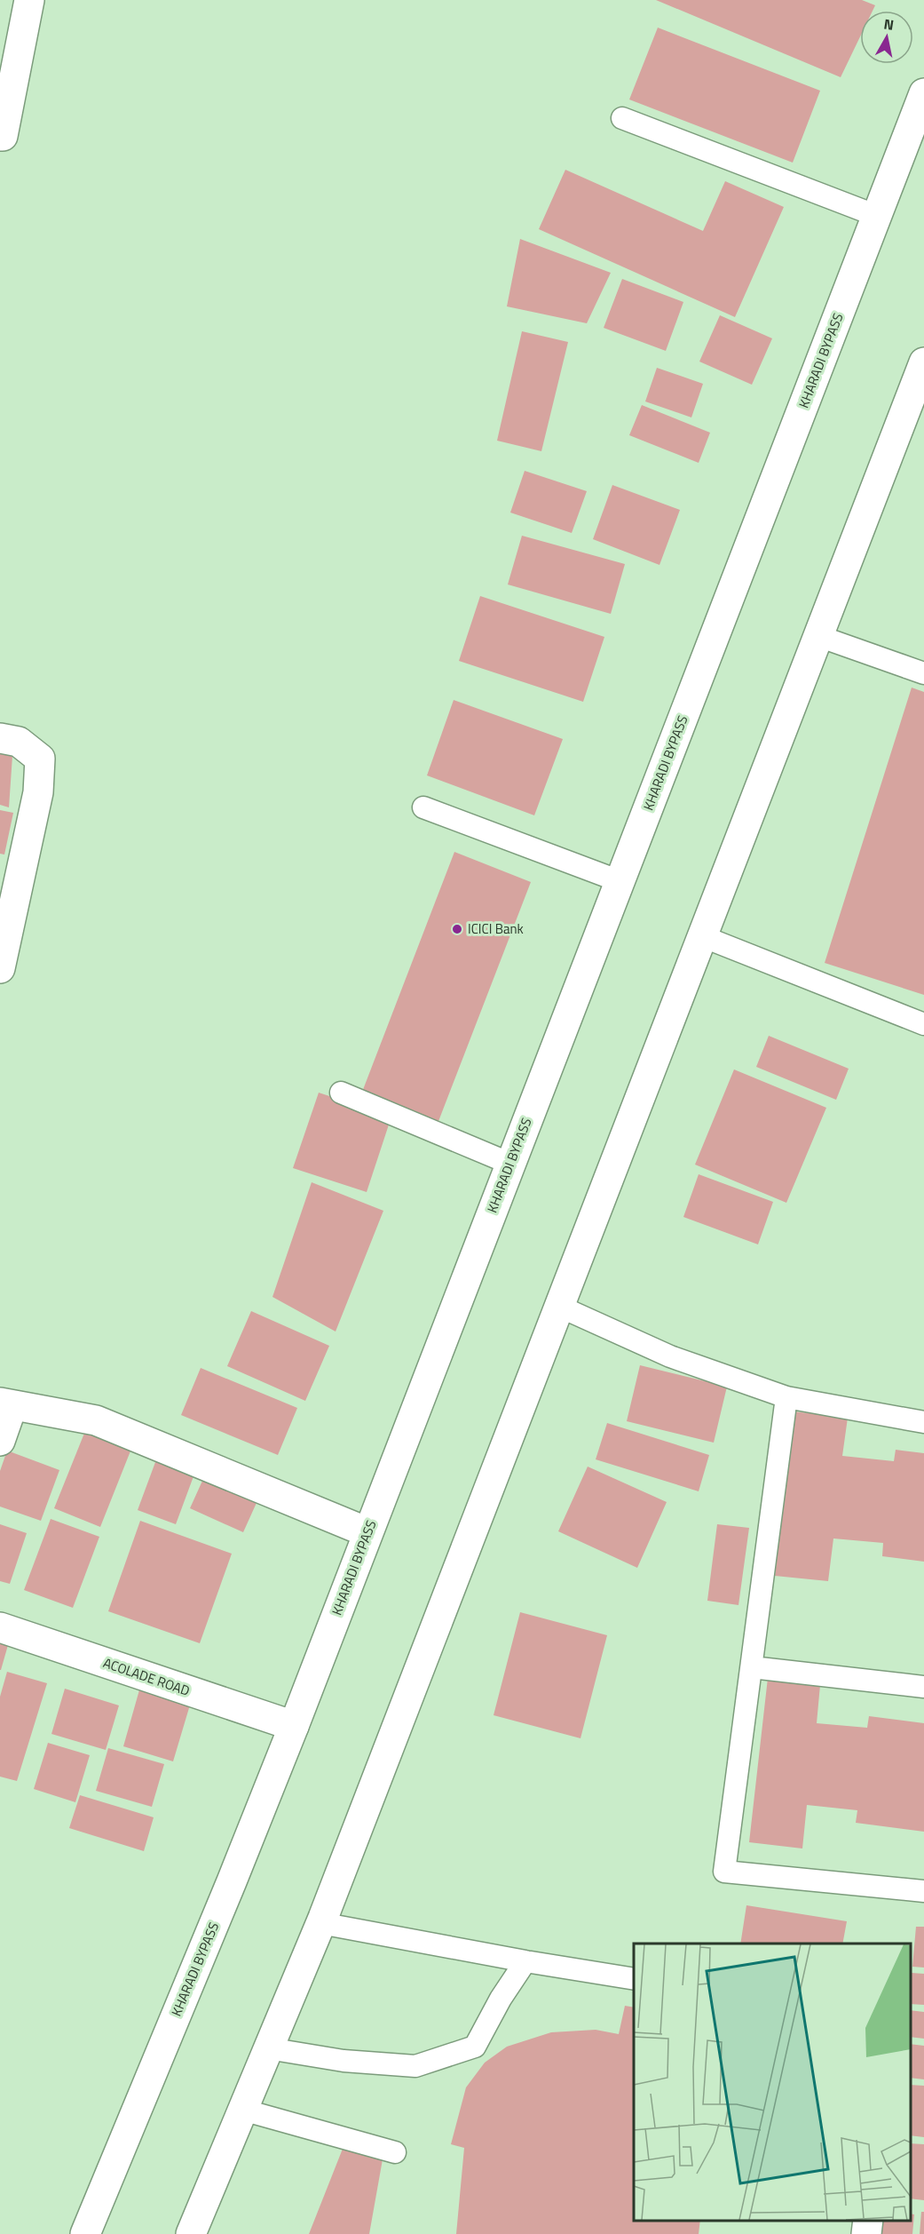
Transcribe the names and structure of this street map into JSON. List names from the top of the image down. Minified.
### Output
{"streets":{"main road":["KHARADI BYPASS","ACOLADE ROAD"]},"crossings":[["KHARADI BYPASS","ACOLADE ROAD"]],"places":["ICICI Bank"],"north":"top"}
